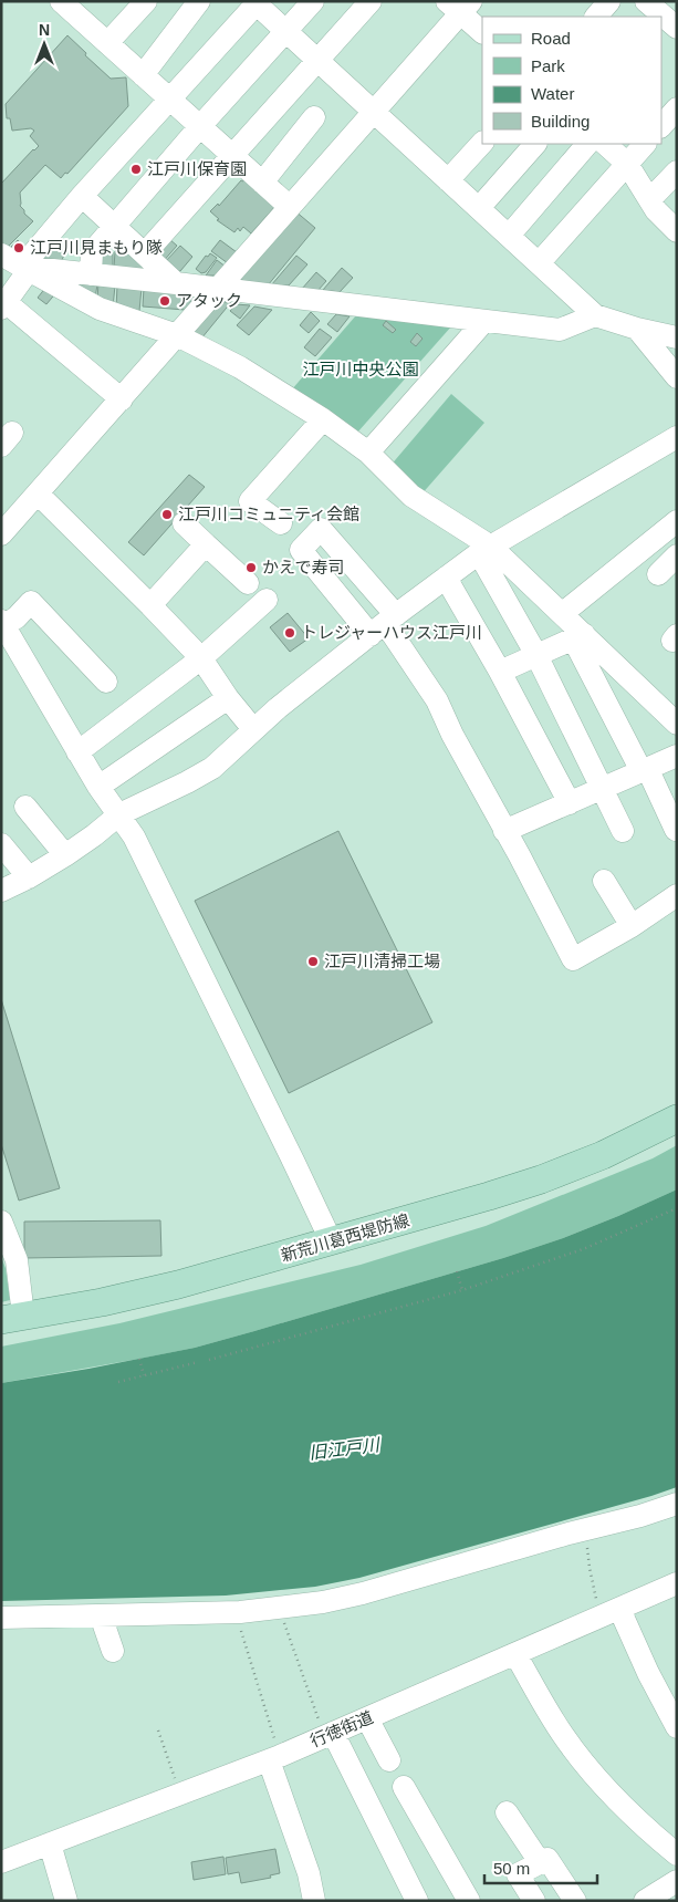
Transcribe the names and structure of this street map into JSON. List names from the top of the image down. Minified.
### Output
{"streets":{"main road":["新荒川葛西堤防線"],"street":["行徳街道"]},"water":["旧江戸川"],"parks":["江戸川中央公園"],"places":["江戸川保育園","江戸川見まもり隊","アタック","江戸川コミュニティ会館","かえで寿司","トレジャーハウス江戸川","江戸川清掃工場"],"legend":["Road","Park","Water","Building"],"scale_bar":"50 m","north":"top"}
